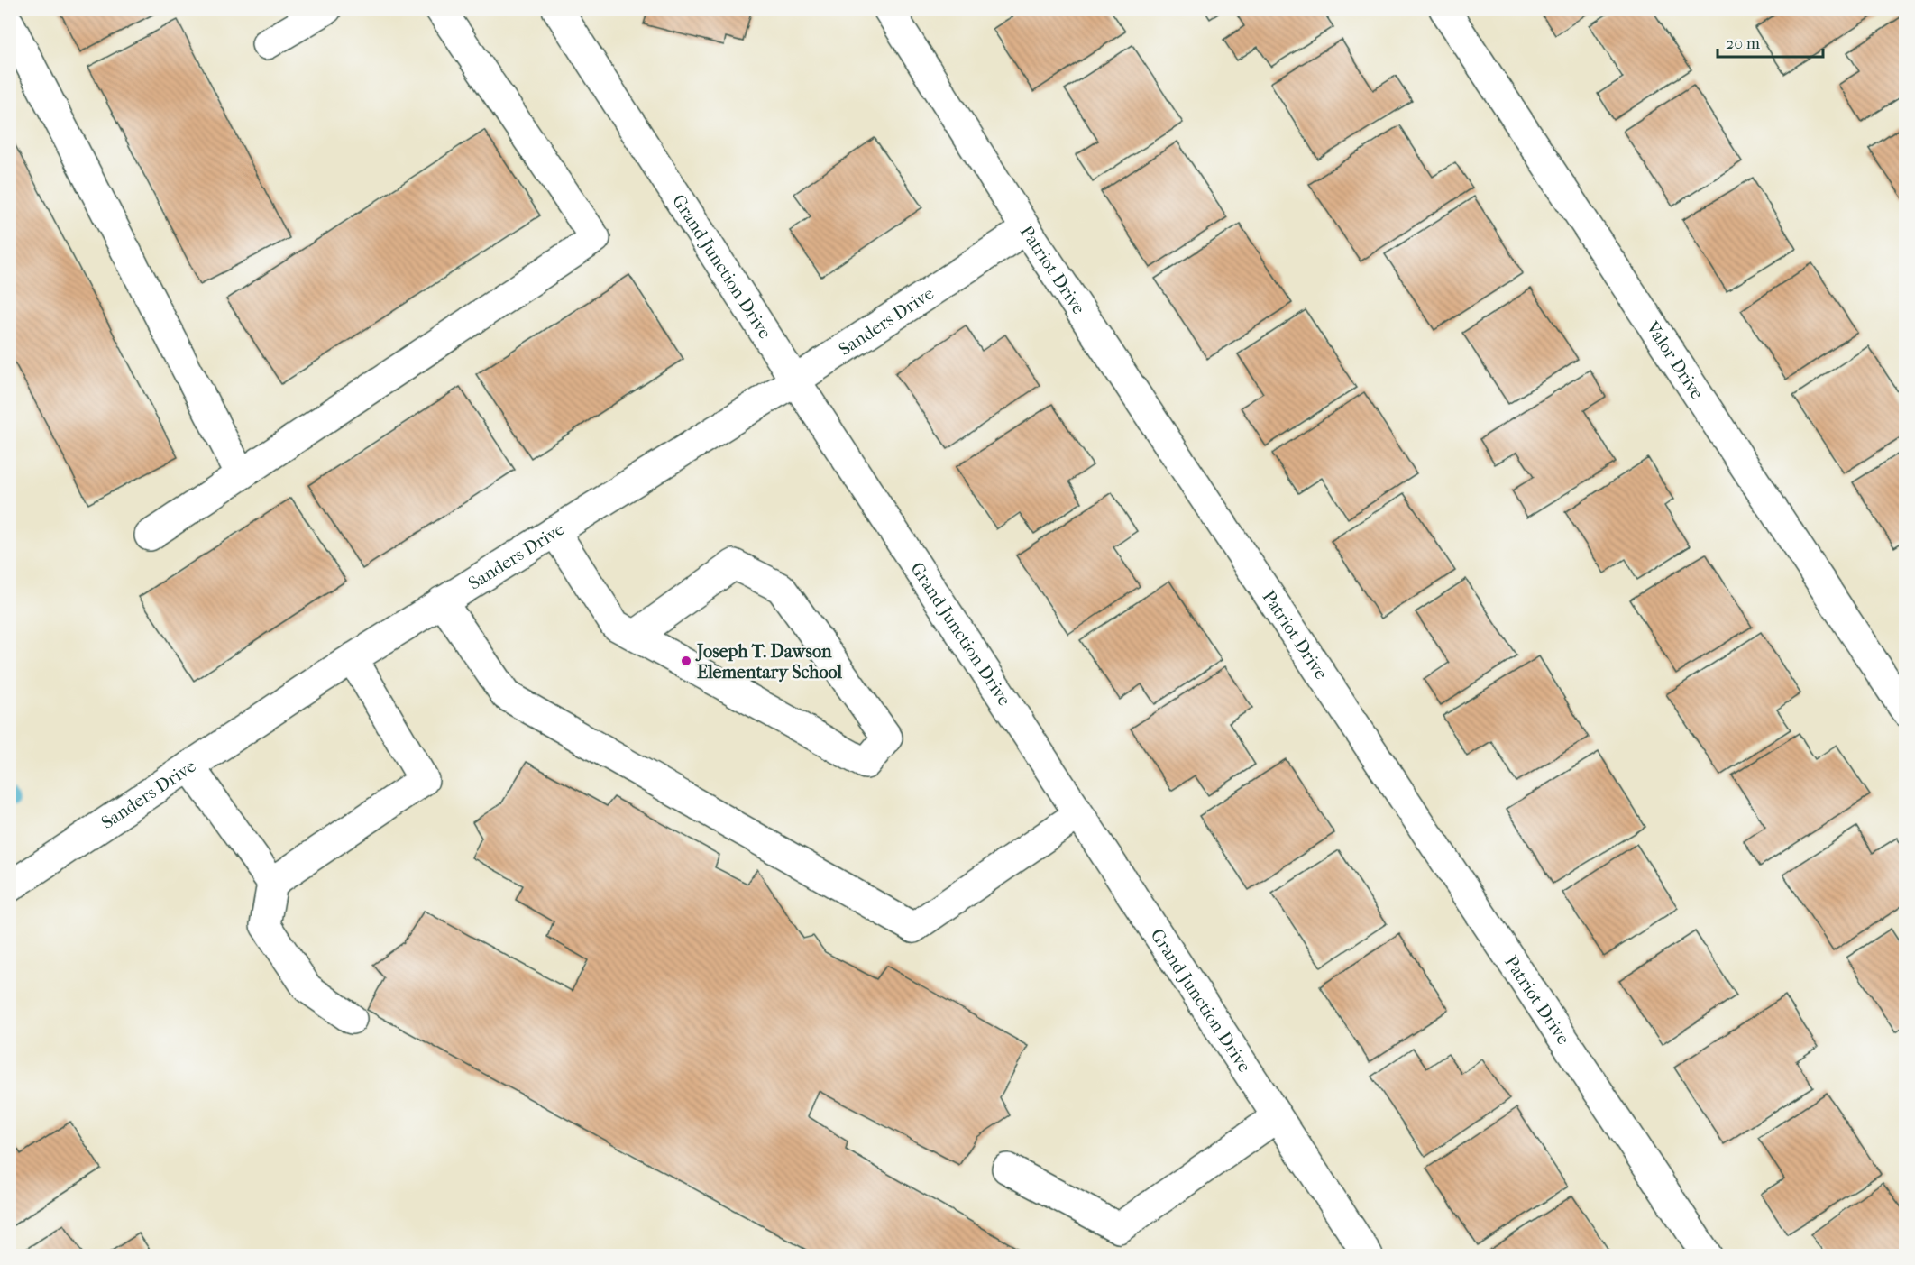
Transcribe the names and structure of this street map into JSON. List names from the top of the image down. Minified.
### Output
{"streets":{"street":["Grand Junction Drive","Patriot Drive","Sanders Drive","Valor Drive"]},"crossings":[["Grand Junction Drive","Sanders Drive"],["Patriot Drive","Sanders Drive"]],"places":["Joseph T. Dawson Elementary School"],"scale_bar":"20 m"}
